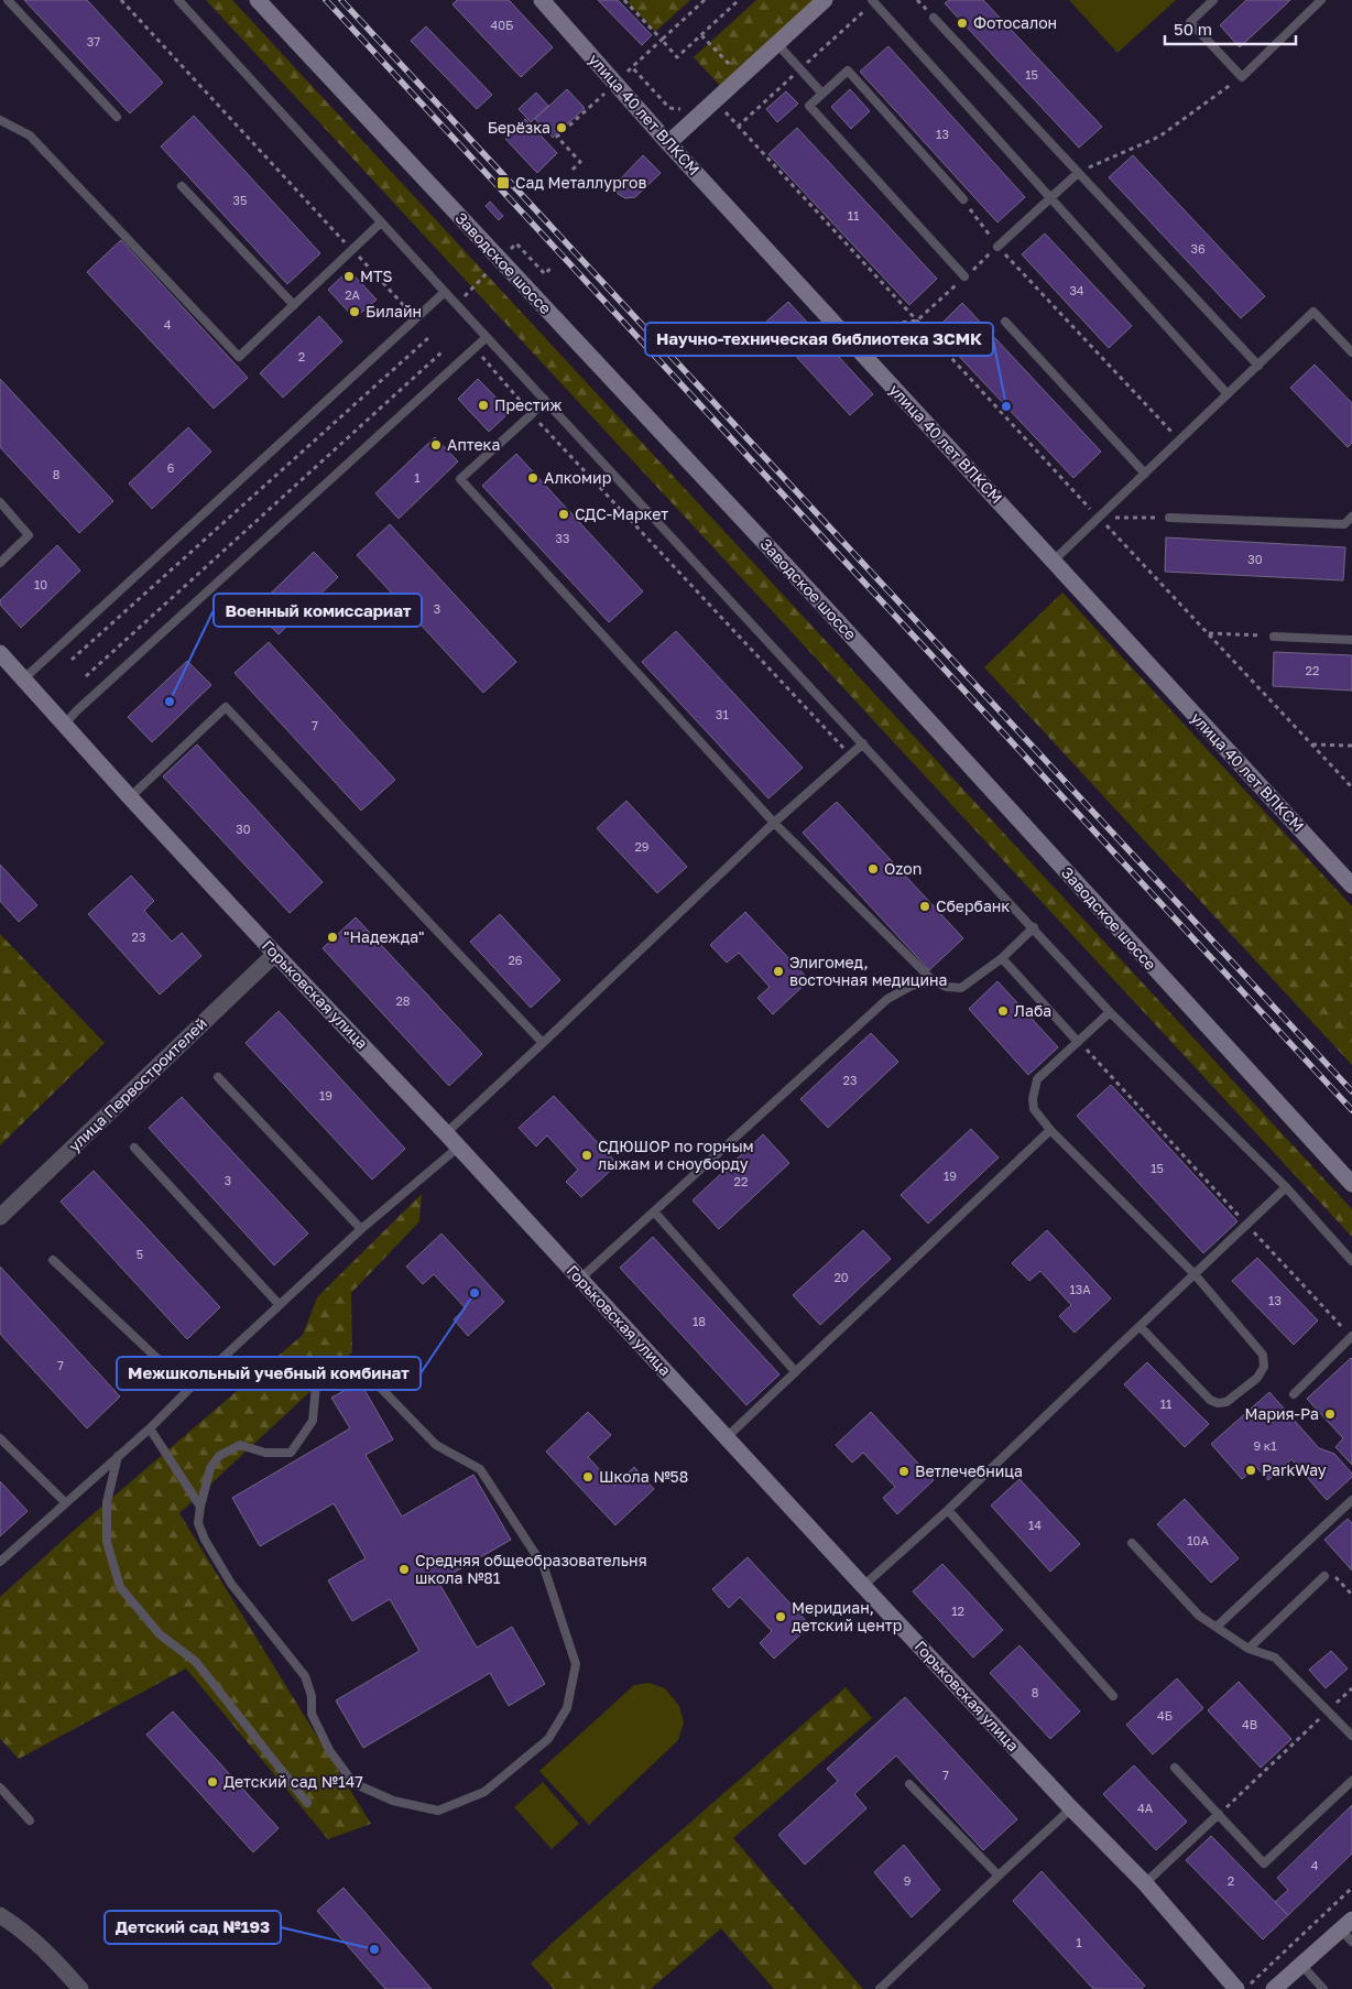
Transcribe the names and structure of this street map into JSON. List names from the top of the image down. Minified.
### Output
{"streets":{"street":["улица 40 лет ВЛКСМ","Заводское шоссе","Горьковская улица","улица Первостроителей"]},"crossings":[["Горьковская улица","улица Первостроителей"]],"places":{"other":["Фотосалон","Берёзка","MTS","Билайн","Престиж","Научно-техническая библиотека ЗСМК","Аптека","Алкомир","СДС-Маркет","Военный комиссариат","Ozon","Сбербанк","\"Надежда\"","Элигомед, восточная медицина","Лаба","СДЮШОР по горным лыжам и сноуборду","Межшкольный учебный комбинат","Мария-Ра","ParkWay","Ветлечебница","Школа №58","Средняя общеобразовательня школа №81","Меридиан, детский центр","Детский сад №147","Детский сад №193"],"transit":["Сад Металлургов"]},"house_numbers":["40Б","37","15","13","35","11","36","34","2А","4","2","6","8","1","33","30","10","3","22","31","7","30","29","23","26","28","23","19","15","19","3","22","5","20","13А","13","18","7","11","9 к1","14","10А","12","8","4Б","4В","7","4А","4","9","2","1"],"scale_bar":"50 m"}
